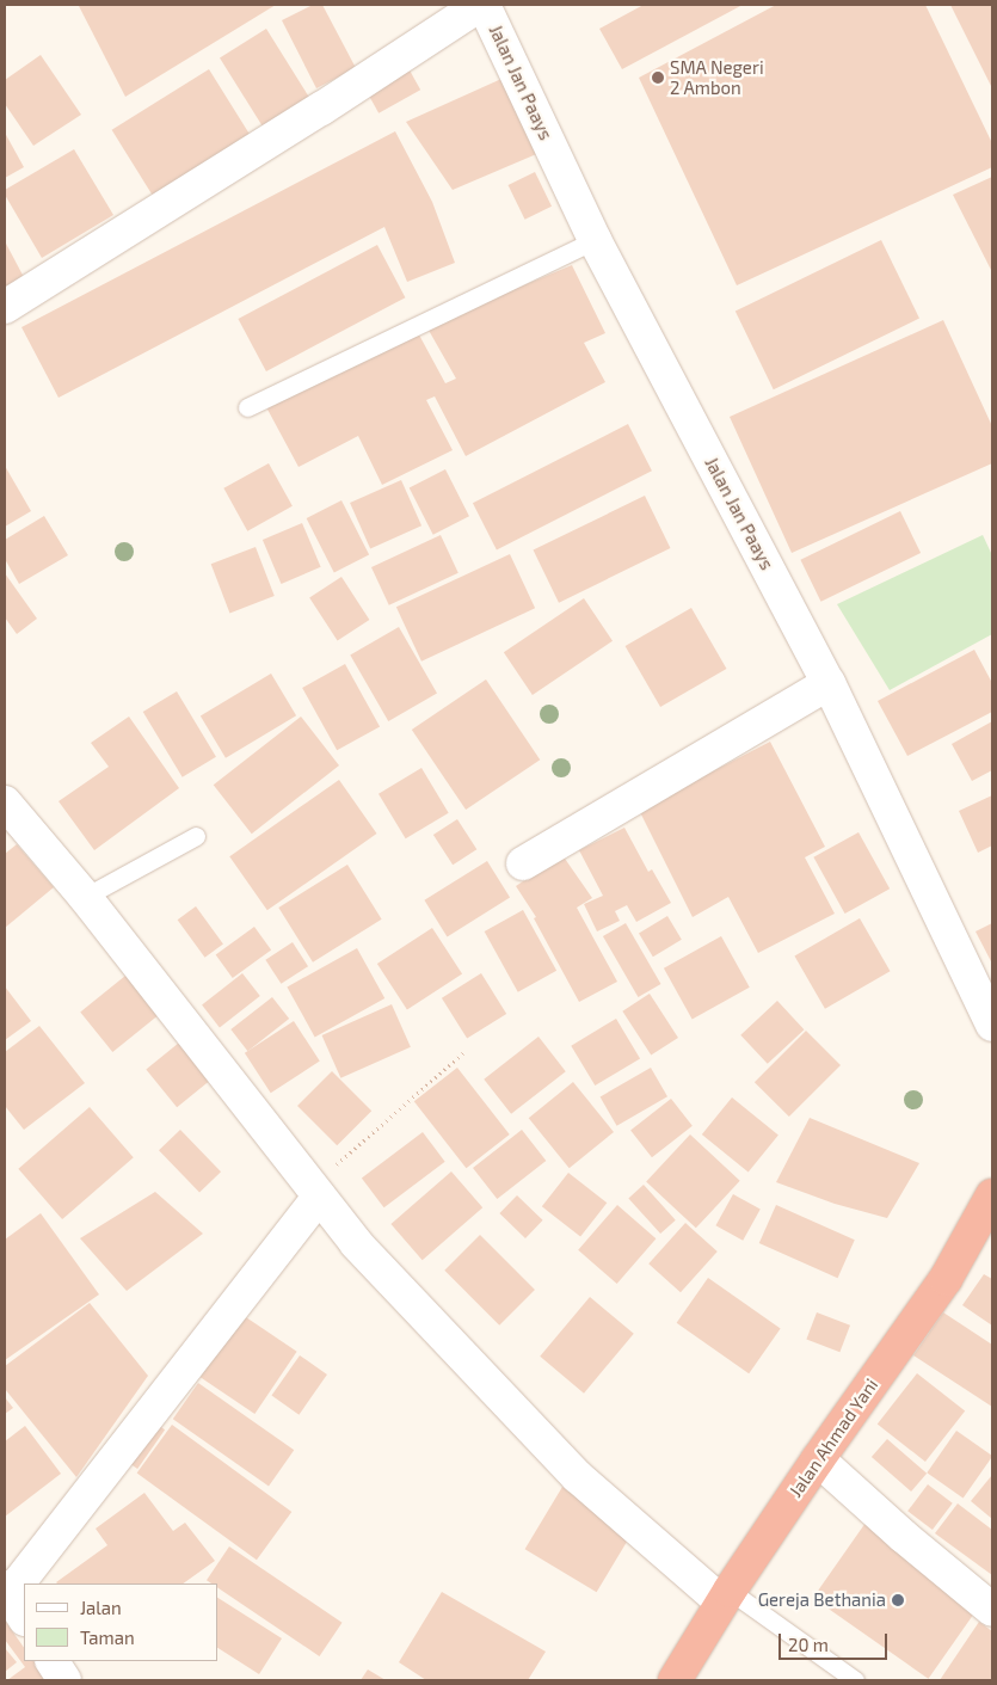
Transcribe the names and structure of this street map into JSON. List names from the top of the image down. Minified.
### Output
{"streets":{"highway":["Jalan Ahmad Yani"],"street":["Jalan Jan Paays"]},"places":["SMA Negeri 2 Ambon","Gereja Bethania"],"legend":["Jalan","Taman"],"scale_bar":"20 m"}
